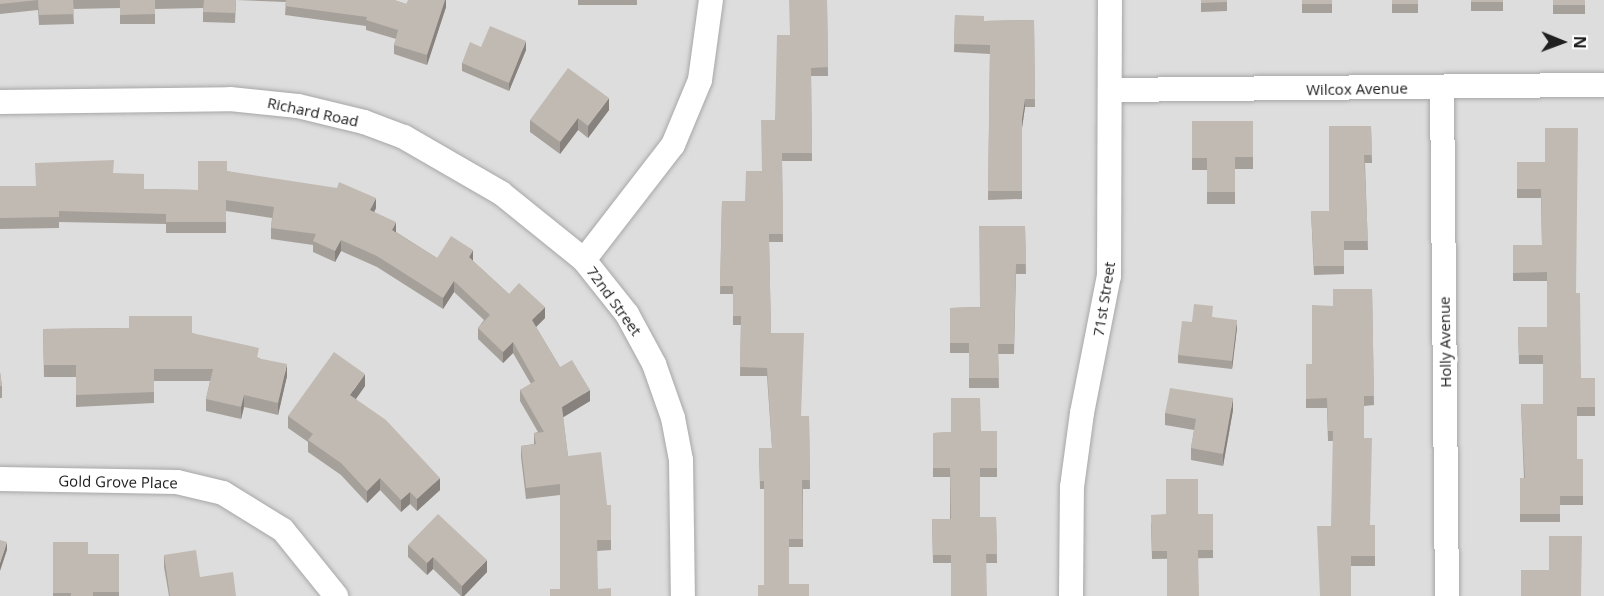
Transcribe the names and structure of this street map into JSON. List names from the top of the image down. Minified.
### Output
{"streets":{"street":["Wilcox Avenue","Richard Road","71st Street","72nd Street","Holly Avenue","Gold Grove Place"]},"crossings":[["Wilcox Avenue","71st Street"],["Wilcox Avenue","Holly Avenue"],["Richard Road","72nd Street"]],"north":"right"}
